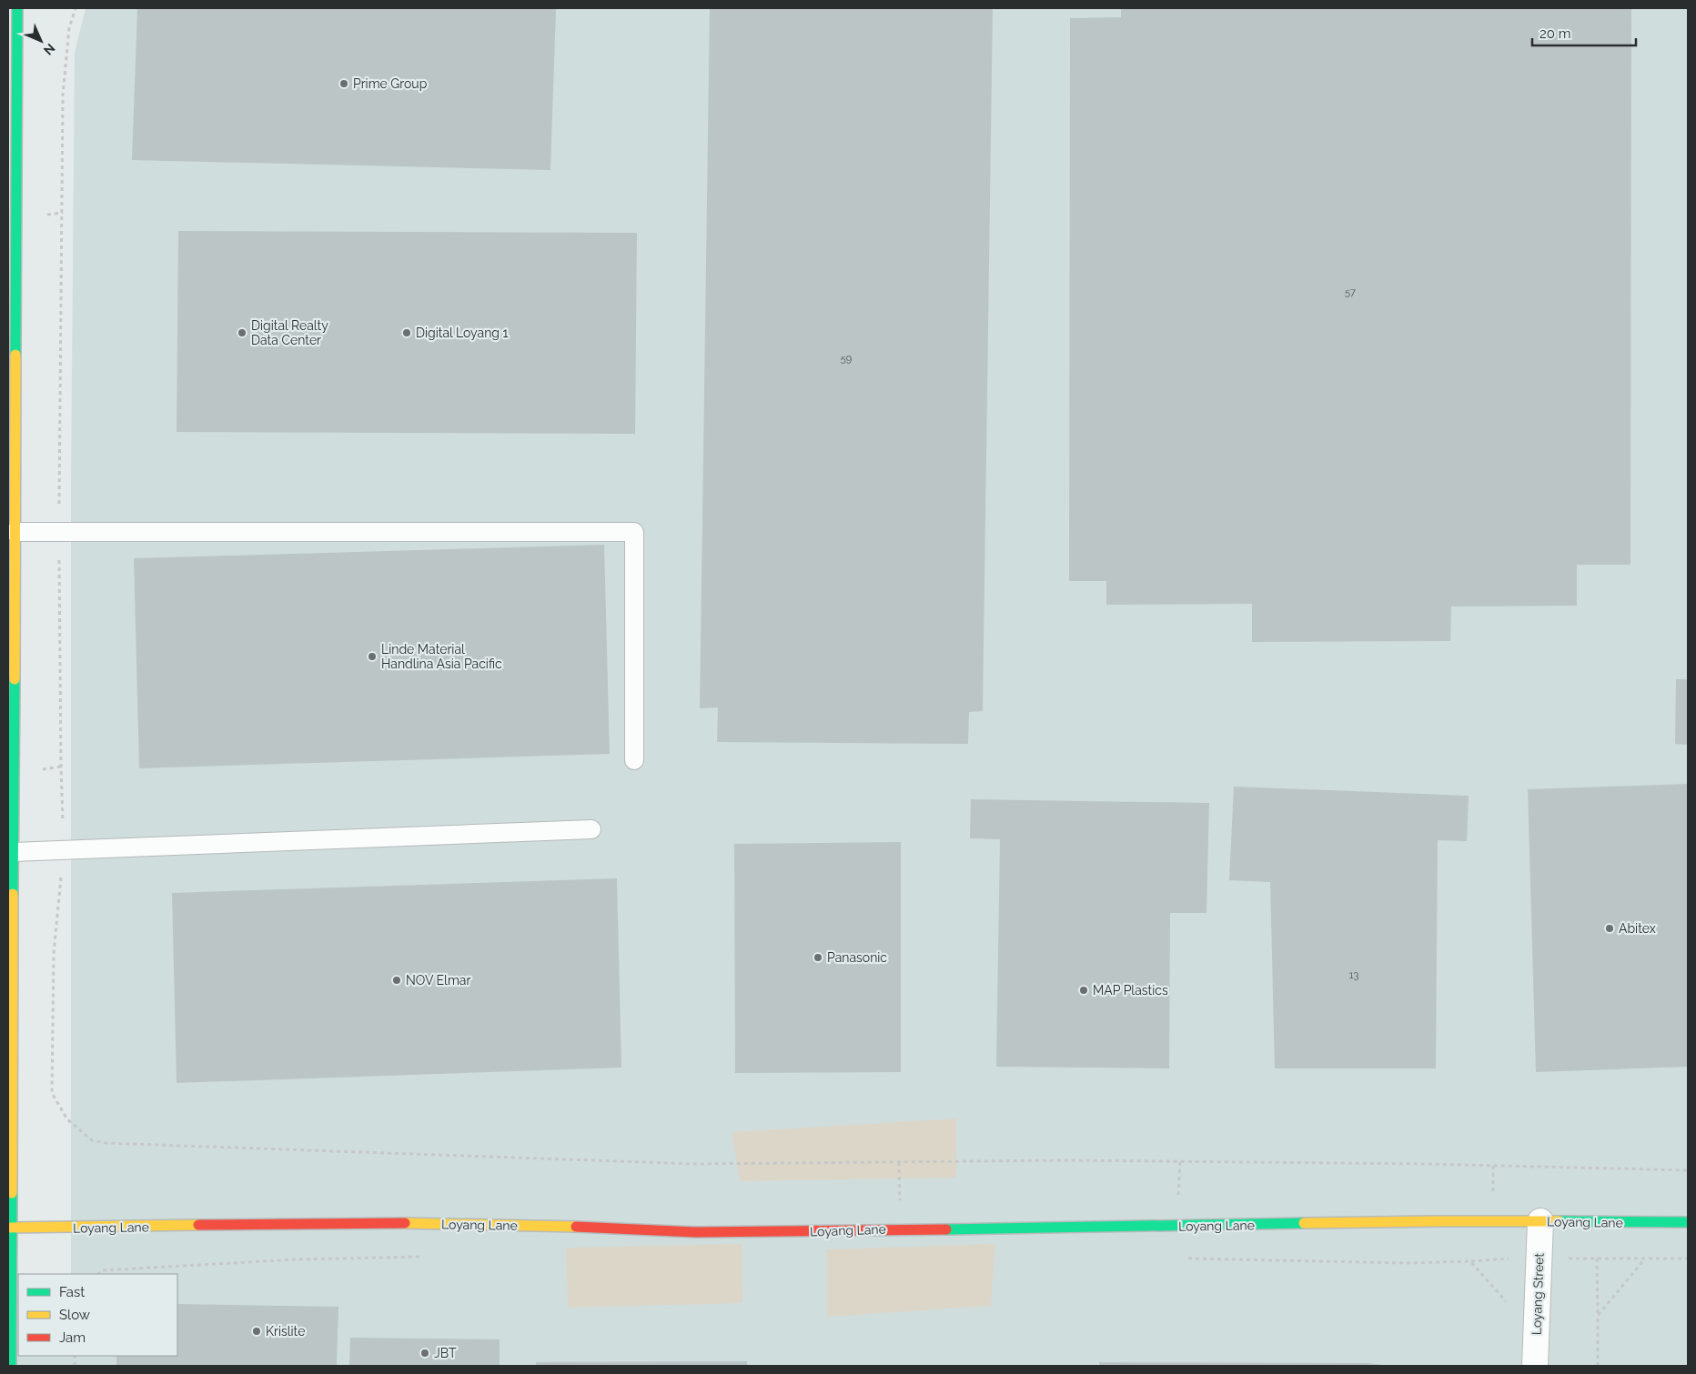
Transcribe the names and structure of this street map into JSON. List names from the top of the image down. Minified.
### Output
{"streets":{"street":["Loyang Lane","Loyang Street"]},"crossings":[["Loyang Lane","Loyang Street"]],"places":["Prime Group","Digital Realty Data Center","Digital Loyang 1","Linde Material Handlina Asia Pacific","Abitex","Panasonic","NOV Elmar","MAP Plastics","Krislite","JBT"],"house_numbers":["57","59","13"],"legend":["Fast","Slow","Jam"],"scale_bar":"20 m","north":"bottom right"}
